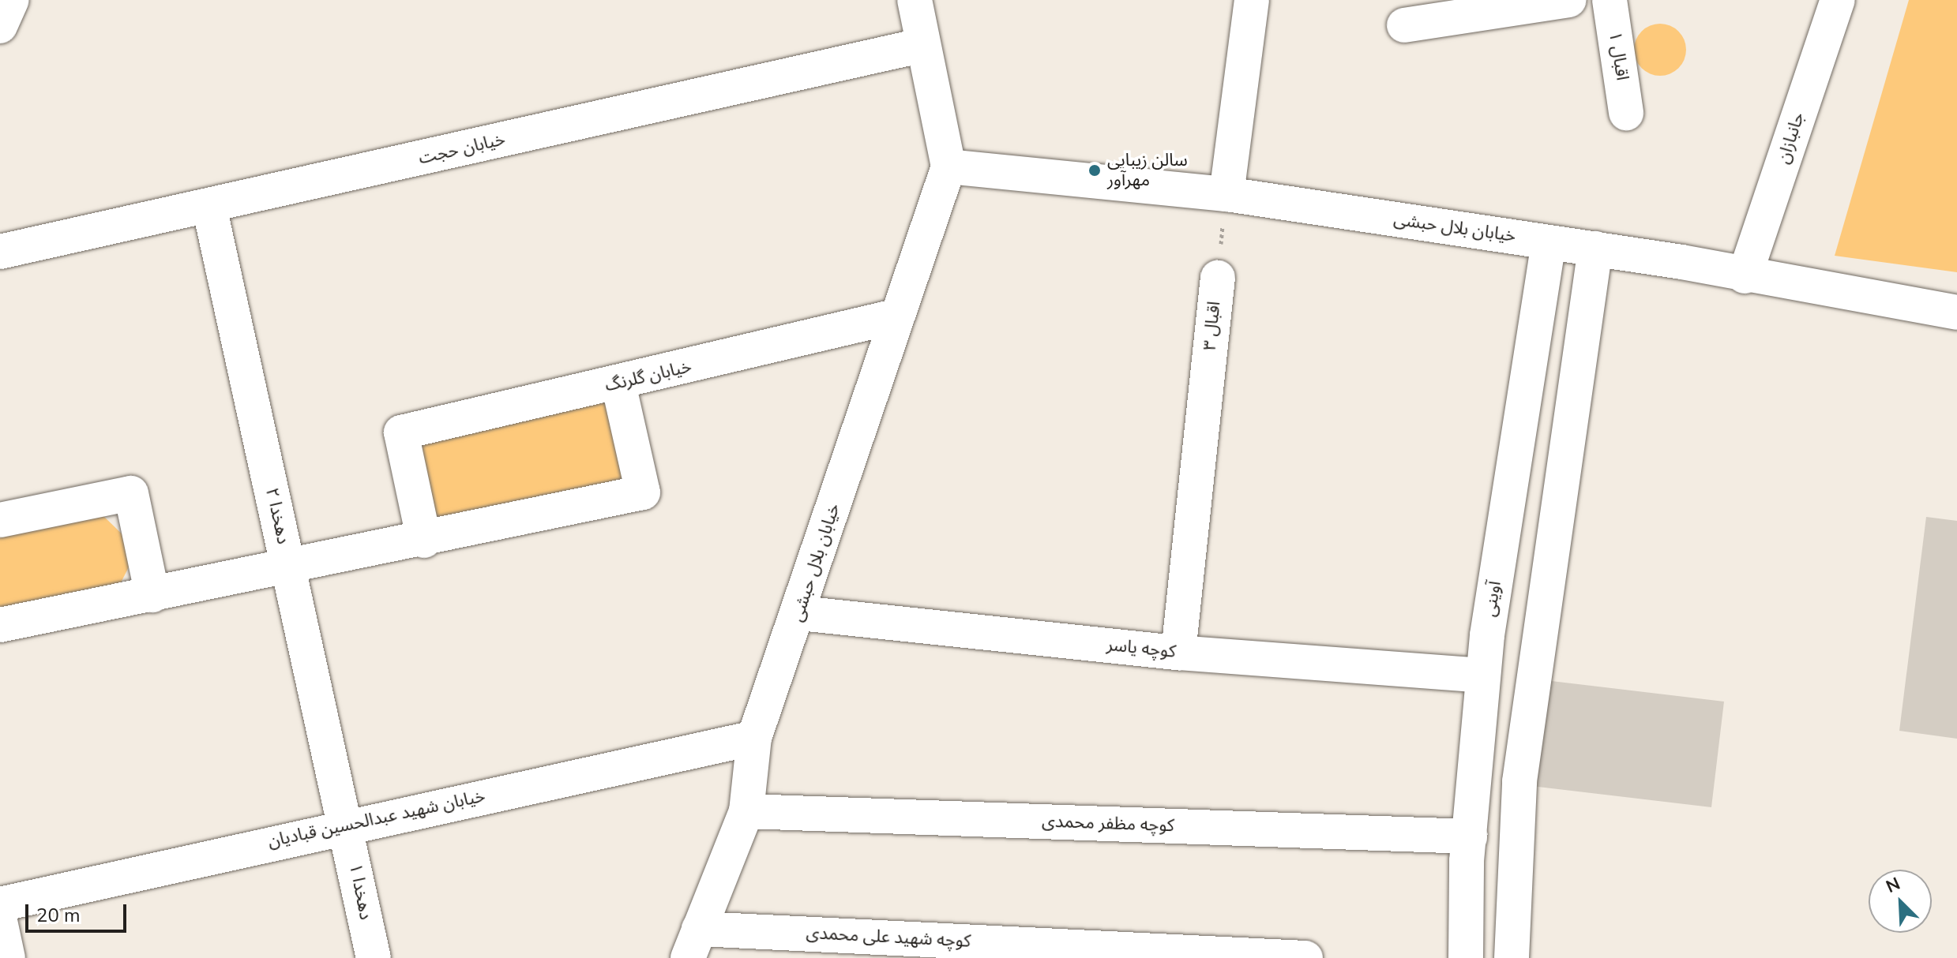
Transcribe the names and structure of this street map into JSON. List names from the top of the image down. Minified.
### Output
{"streets":{"street":["اقبال ۱","جانبازان","خیابان حجت","خیابان بلال حبشی","اقبال ۳","خیابان گلرنگ","دهخدا ۲","آوینی","کوچه یاسر","خیابان شهید عبدالحسین قبادیان","کوچه مظفر محمدی","دهخدا ۱","کوچه شهید علی محمدی"]},"crossings":[["جانبازان","خیابان بلال حبشی"],["خیابان حجت","دهخدا ۲"],["خیابان بلال حبشی","اقبال ۳"],["خیابان بلال حبشی","خیابان گلرنگ"],["خیابان بلال حبشی","آوینی"],["خیابان بلال حبشی","کوچه یاسر"],["خیابان بلال حبشی","خیابان شهید عبدالحسین قبادیان"],["خیابان بلال حبشی","کوچه مظفر محمدی"],["خیابان بلال حبشی","کوچه شهید علی محمدی"],["اقبال ۳","کوچه یاسر"],["دهخدا ۲","خیابان شهید عبدالحسین قبادیان"],["دهخدا ۲","دهخدا ۱"],["آوینی","کوچه یاسر"],["آوینی","کوچه مظفر محمدی"],["خیابان شهید عبدالحسین قبادیان","دهخدا ۱"]],"places":["سالن زیبایی مهرآور"],"scale_bar":"20 m","north":"top left"}
